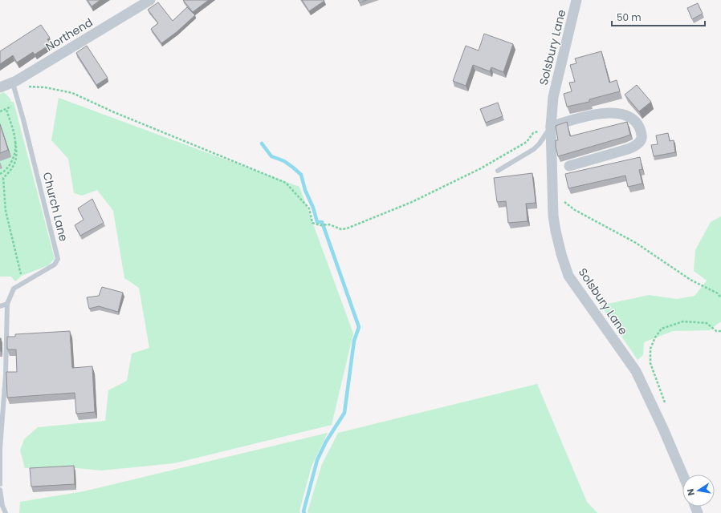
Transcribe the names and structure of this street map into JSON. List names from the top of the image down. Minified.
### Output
{"streets":{"street":["Northend","Solsbury Lane"],"lane":["Church Lane"]},"crossings":[["Northend","Church Lane"]],"scale_bar":"50 m","north":"left"}
